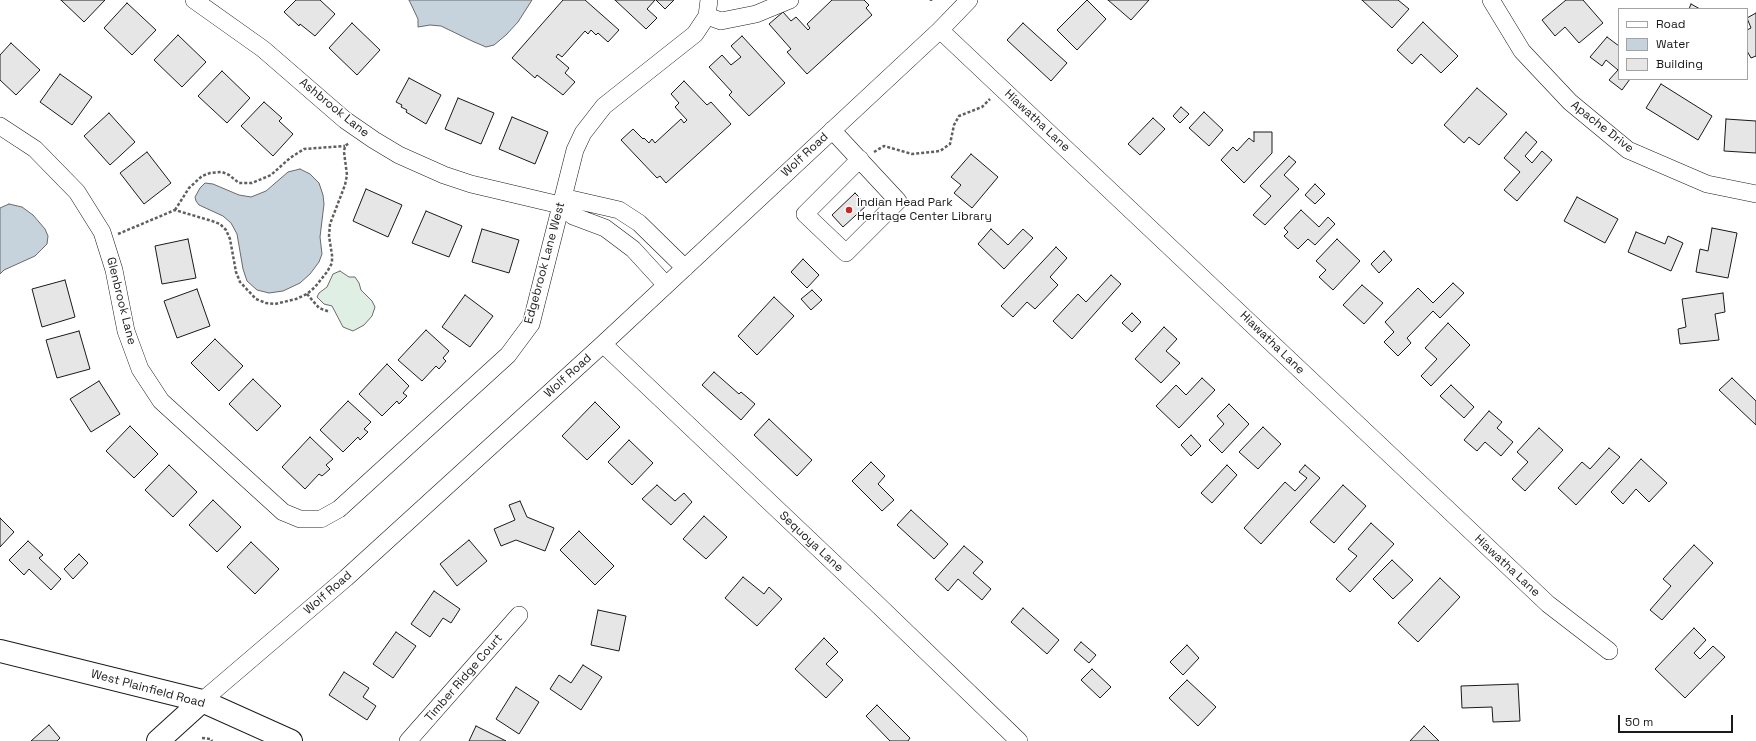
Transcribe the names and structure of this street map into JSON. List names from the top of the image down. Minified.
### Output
{"streets":{"main road":["Wolf Road","West Plainfield Road"],"street":["Ashbrook Lane","Hiawatha Lane","Apache Drive","Edgebrook Lane West","Glenbrook Lane","Sequoya Lane","Timber Ridge Court"]},"crossings":[["Ashbrook Lane","Wolf Road"],["Ashbrook Lane","Edgebrook Lane West"],["Hiawatha Lane","Wolf Road"],["Wolf Road","Sequoya Lane"],["Wolf Road","West Plainfield Road"],["Edgebrook Lane West","Glenbrook Lane"]],"places":["Indian Head Park Heritage Center Library"],"legend":["Road","Water","Building"],"scale_bar":"50 m"}
